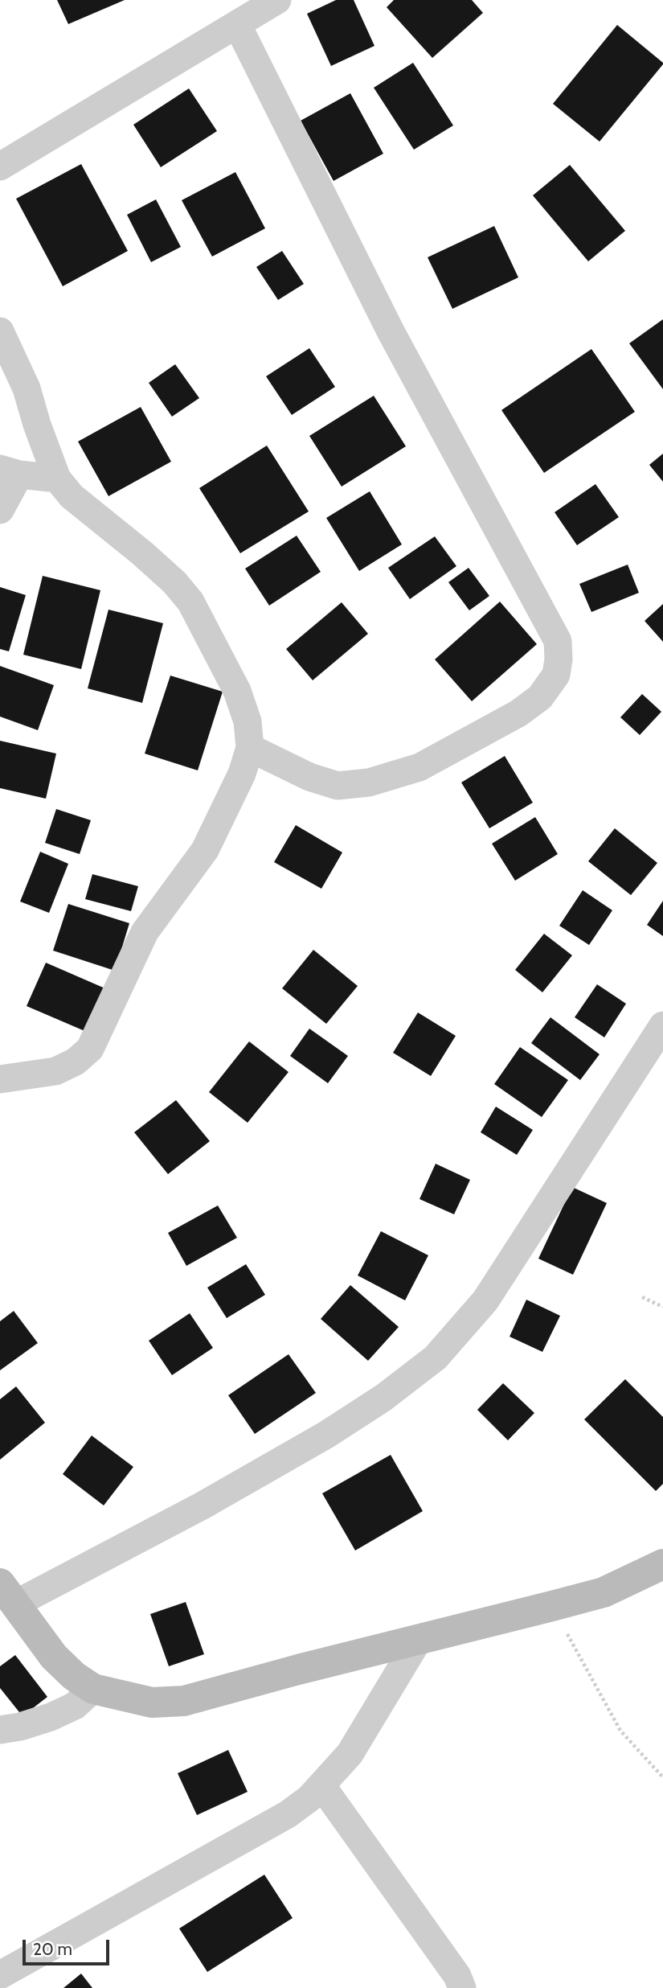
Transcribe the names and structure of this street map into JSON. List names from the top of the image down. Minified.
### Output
{"scale_bar":"20 m"}
